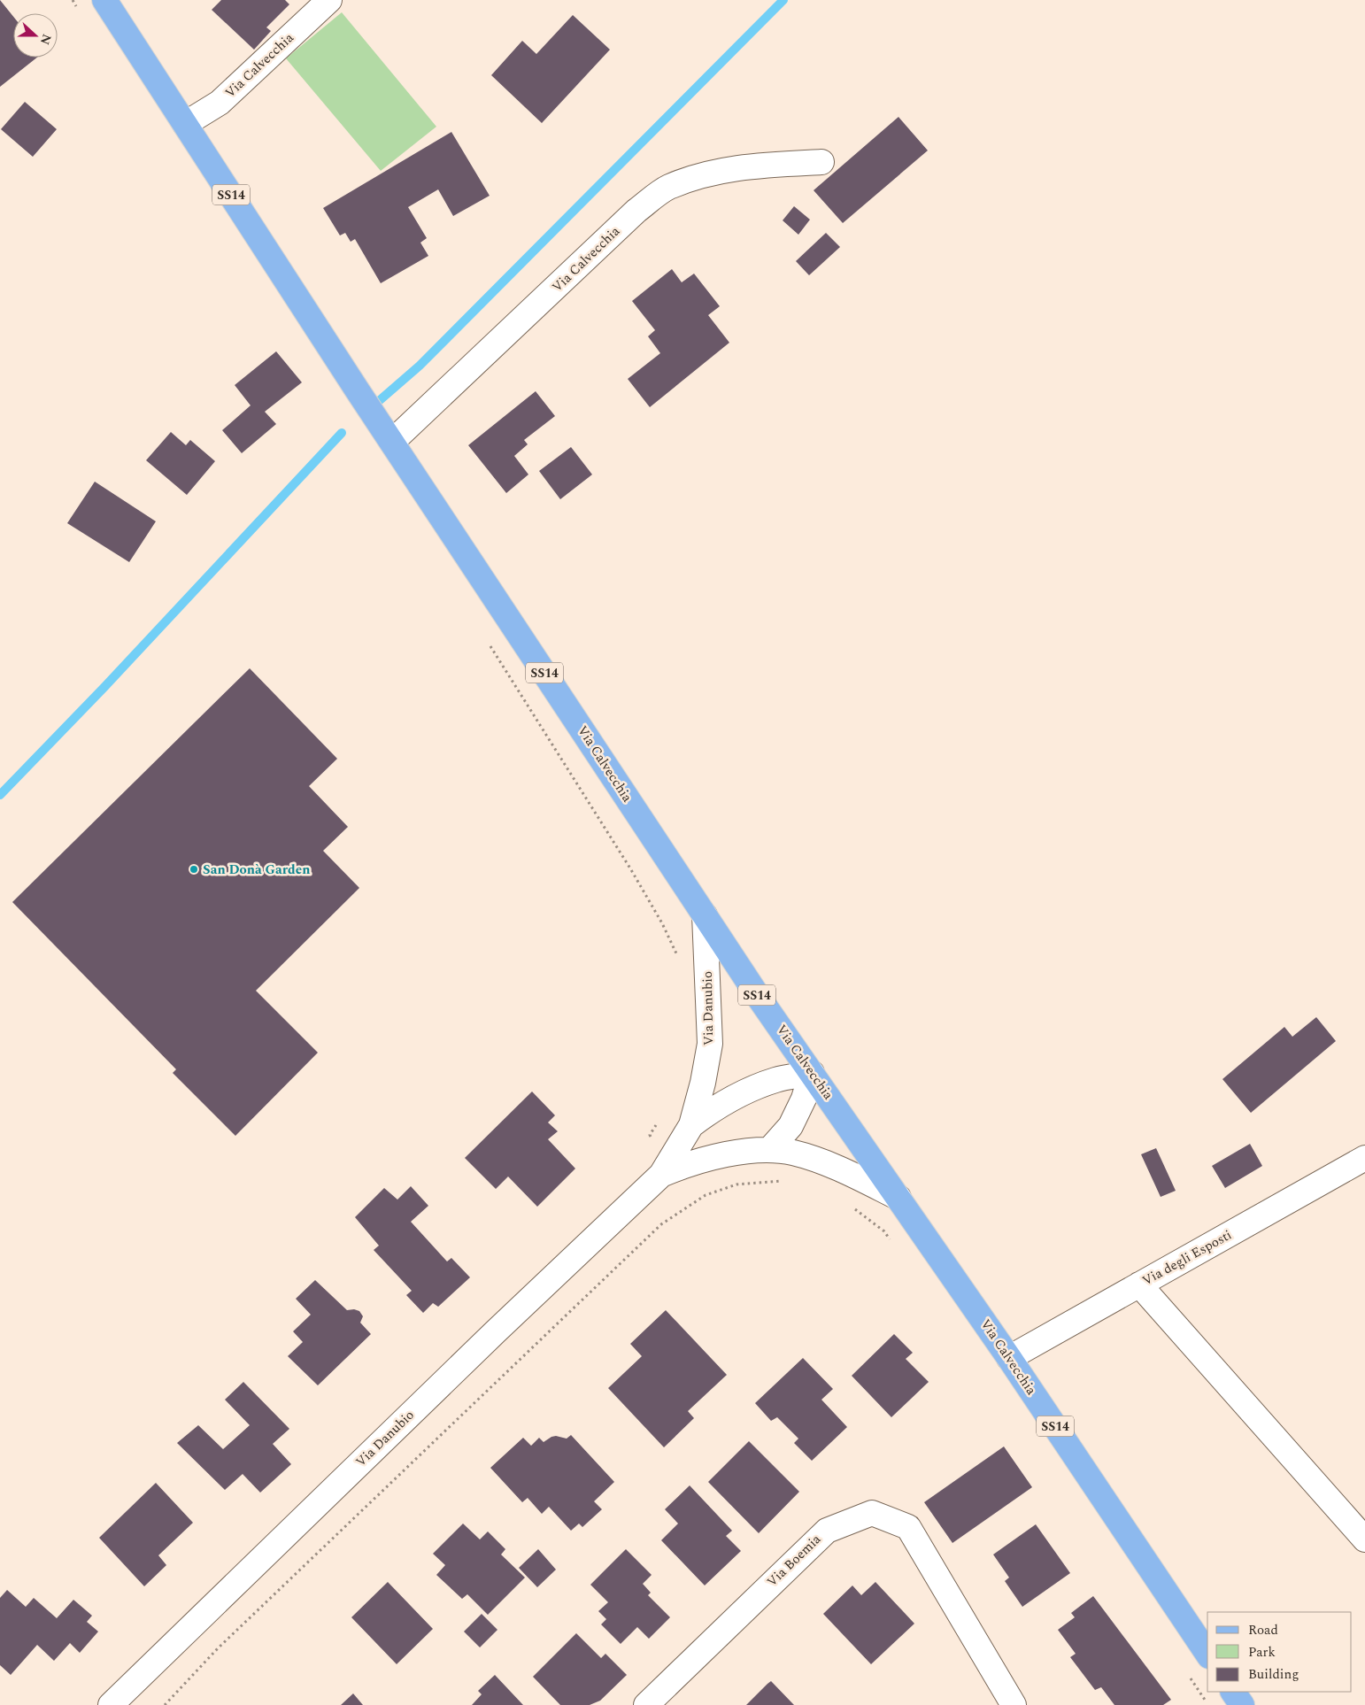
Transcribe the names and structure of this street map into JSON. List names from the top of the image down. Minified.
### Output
{"streets":{"main road":["Via Calvecchia","SS14"],"street":["Via Danubio","Via degli Esposti","Via Boemia"]},"crossings":[["Via Calvecchia","Via Danubio"],["Via Calvecchia","Via degli Esposti"]],"places":["San Donà Garden"],"legend":["Road","Park","Building"],"north":"right"}
